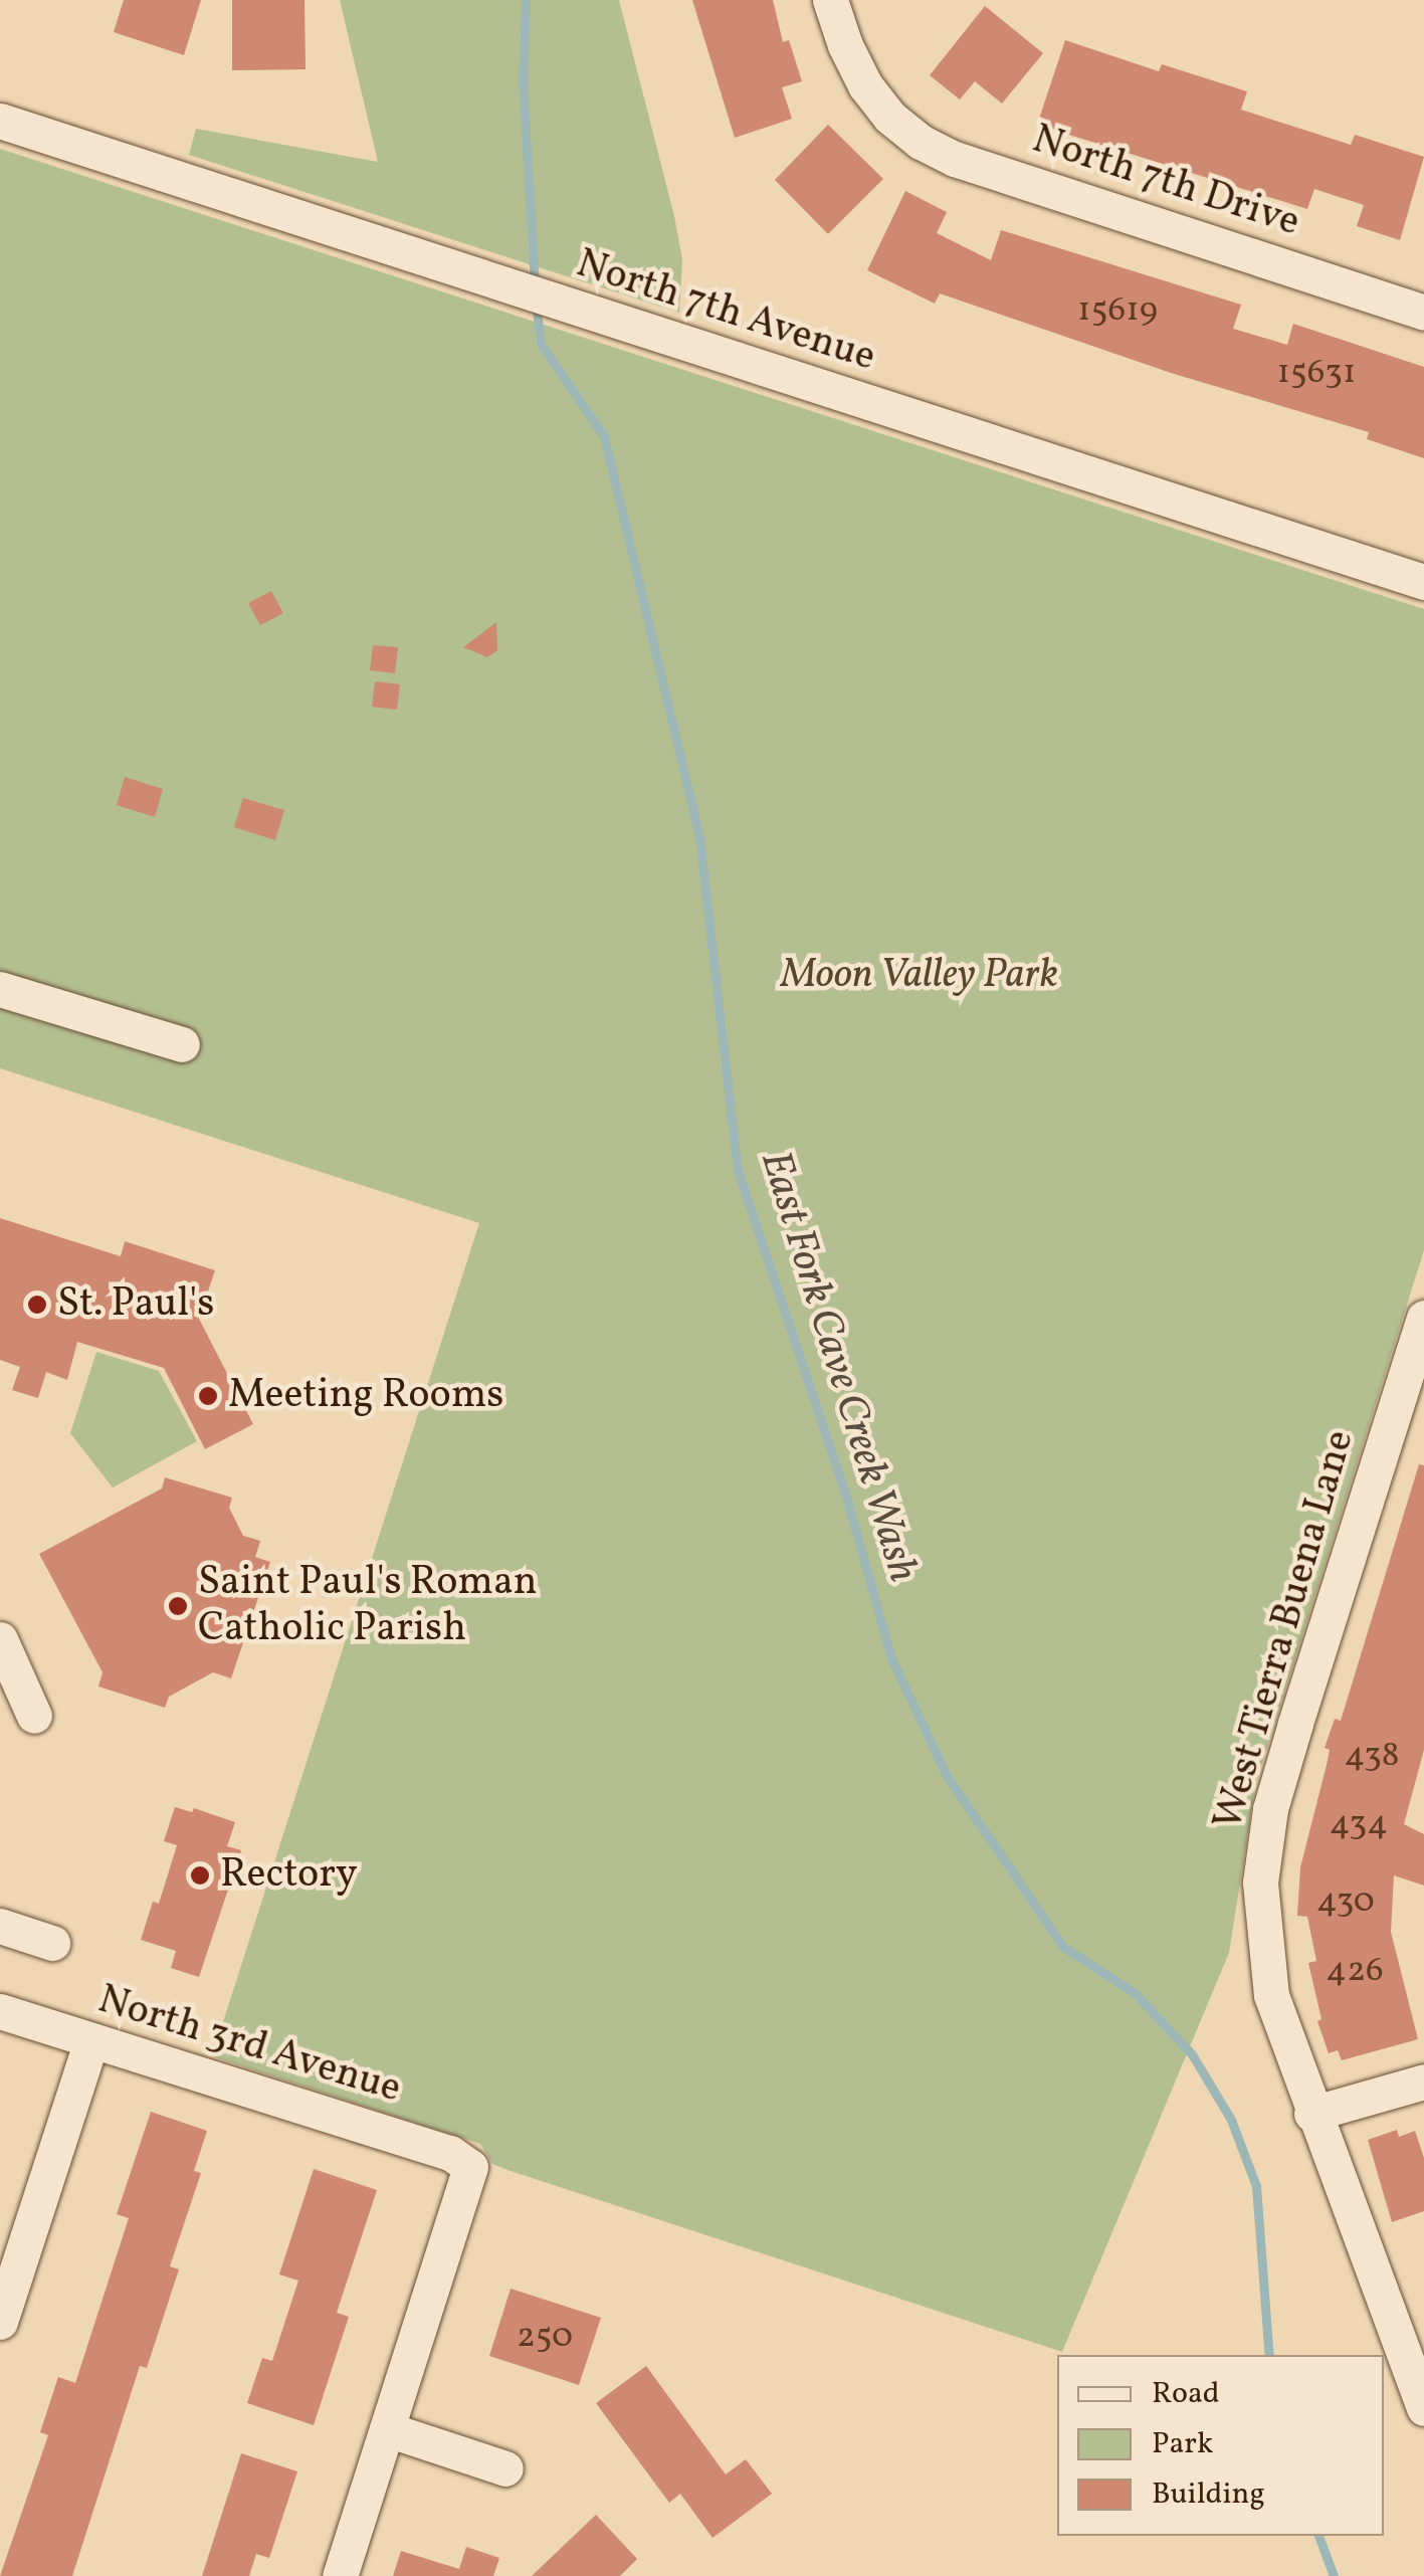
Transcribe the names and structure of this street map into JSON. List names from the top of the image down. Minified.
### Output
{"streets":{"street":["North 7th Drive","North 7th Avenue","West Tierra Buena Lane","North 3rd Avenue"]},"water":["East Fork Cave Creek Wash"],"parks":["Moon Valley Park"],"places":["St. Paul's","Meeting Rooms","Saint Paul's Roman Catholic Parish","Rectory"],"house_numbers":["15619","15631","438","434","430","426","250"],"legend":["Road","Park","Building"]}
